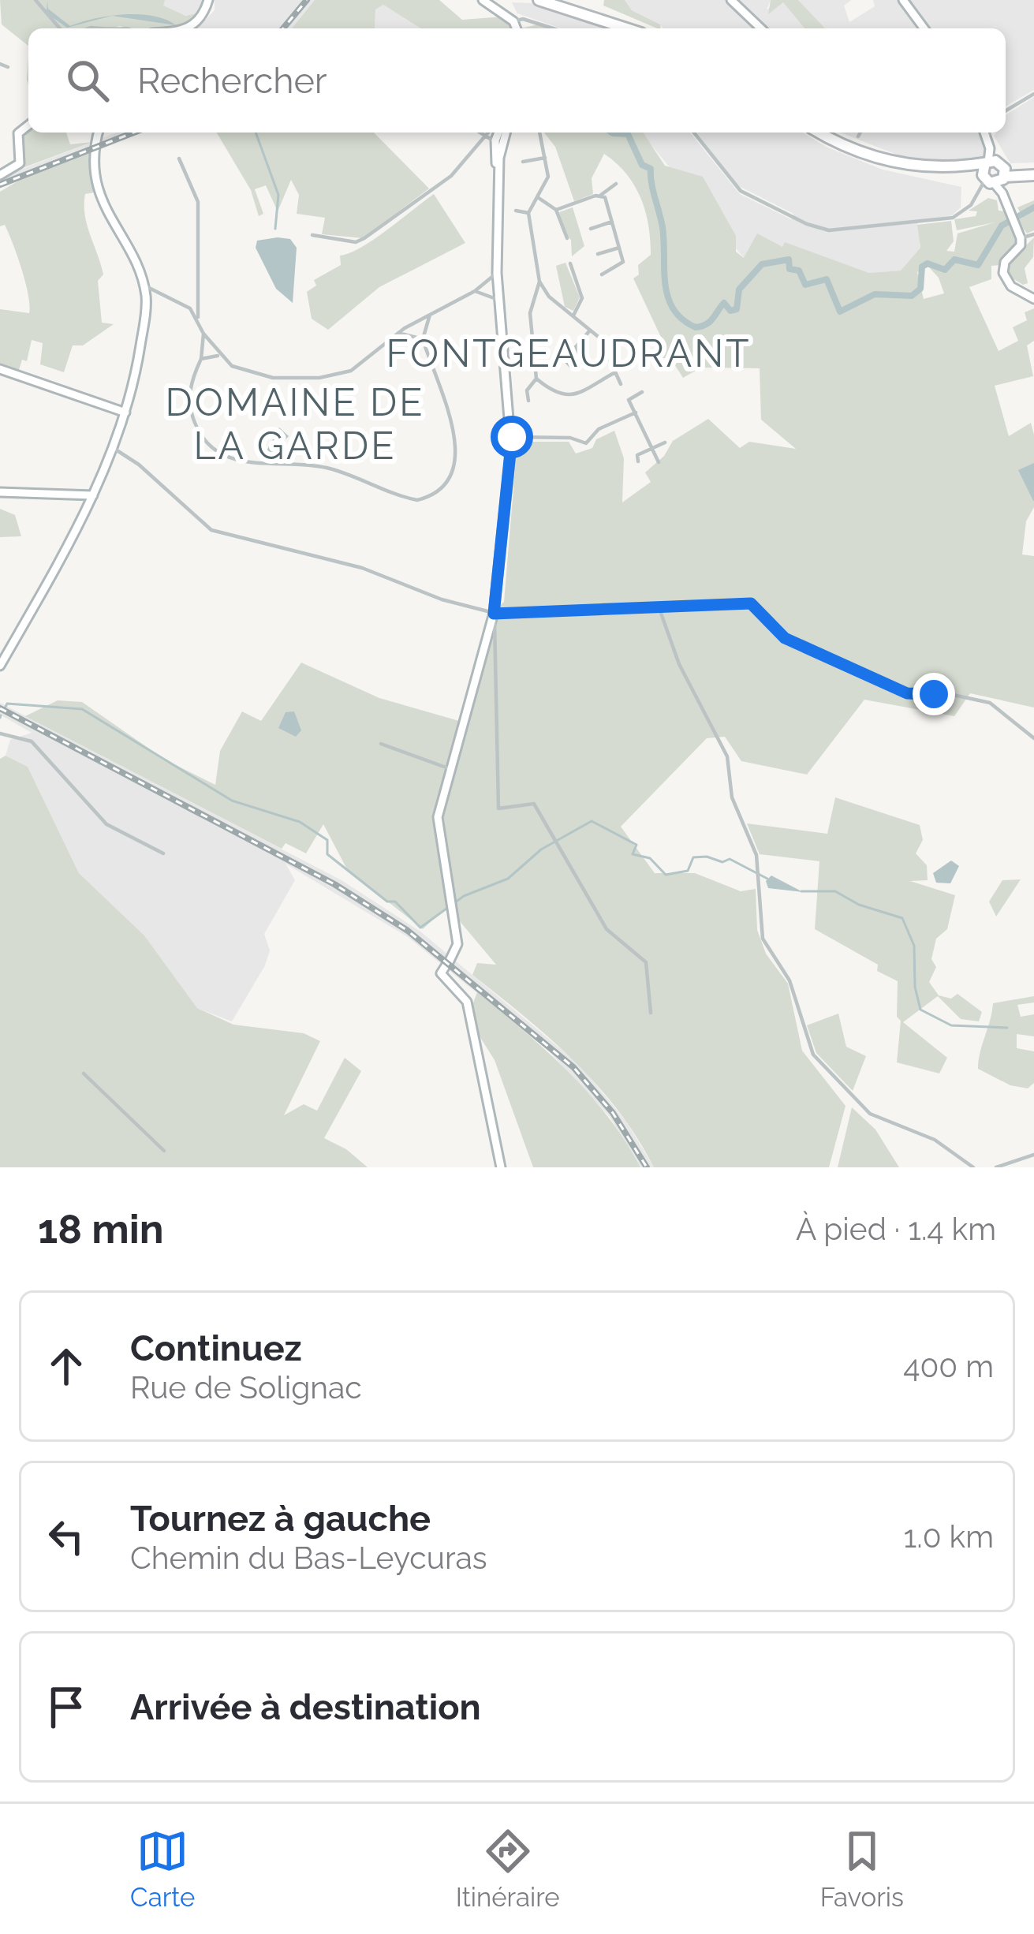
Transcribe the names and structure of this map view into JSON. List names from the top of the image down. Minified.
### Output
{"districts":["FONTGEAUDRANT","DOMAINE DE LA GARDE"],"page":{"search":"Rechercher","heading":["18 min","À pied · 1.4 km"],"list":[["Continuez","Rue de Solignac","400 m"],["Tournez à gauche","Chemin du Bas-Leycuras","1.0 km"],"Arrivée à destination"],"nav":["Carte","Itinéraire","Favoris"]}}
